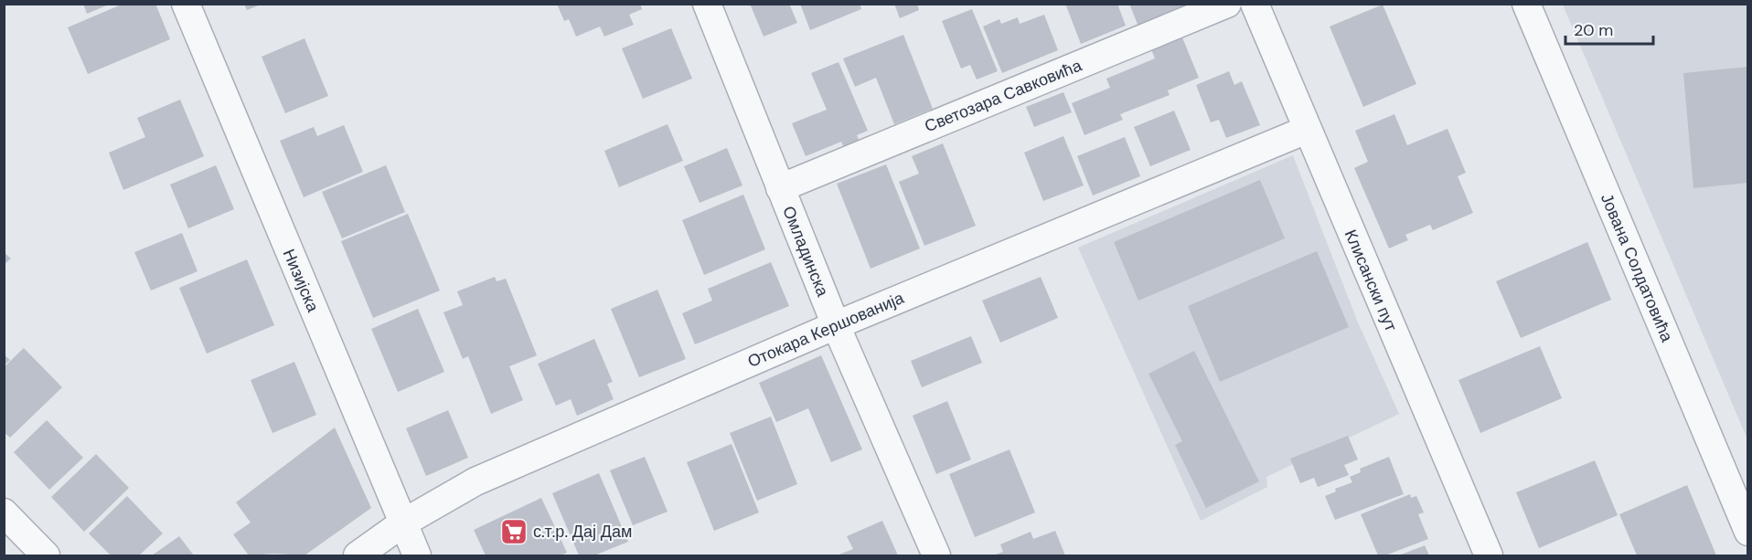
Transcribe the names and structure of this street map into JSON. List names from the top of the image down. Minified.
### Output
{"streets":{"street":["Светозара Савковића","Омладинска","Јована Солдатовића","Низијска","Клисански пут","Отокара Кершованија"]},"crossings":[["Светозара Савковића","Омладинска"],["Омладинска","Отокара Кершованија"],["Низијска","Отокара Кершованија"],["Клисански пут","Отокара Кершованија"]],"places":{"supermarket":["с.т.р. Дај Дам"]},"scale_bar":"20 m"}
